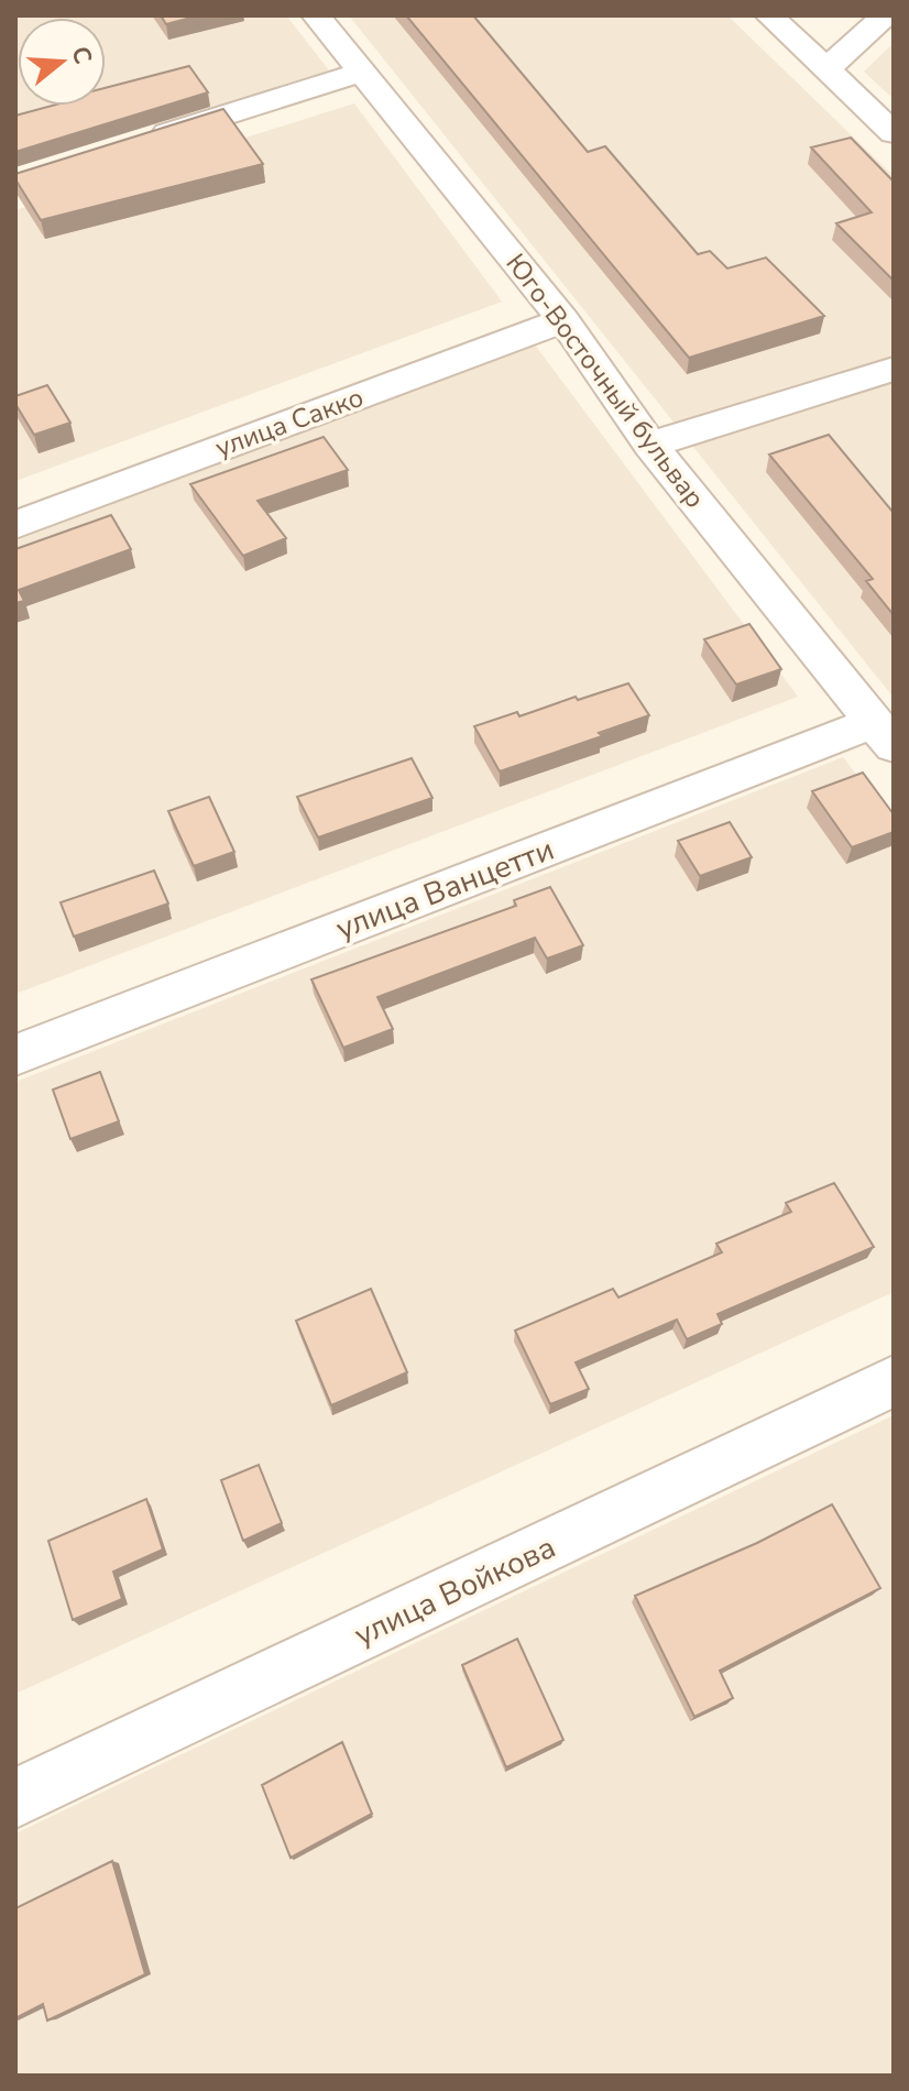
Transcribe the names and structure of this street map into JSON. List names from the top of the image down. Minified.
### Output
{"streets":{"street":["Юго-Восточный бульвар","улица Сакко","улица Ванцетти","улица Войкова"]},"crossings":[["Юго-Восточный бульвар","улица Сакко"],["Юго-Восточный бульвар","улица Ванцетти"]],"north":"right"}
